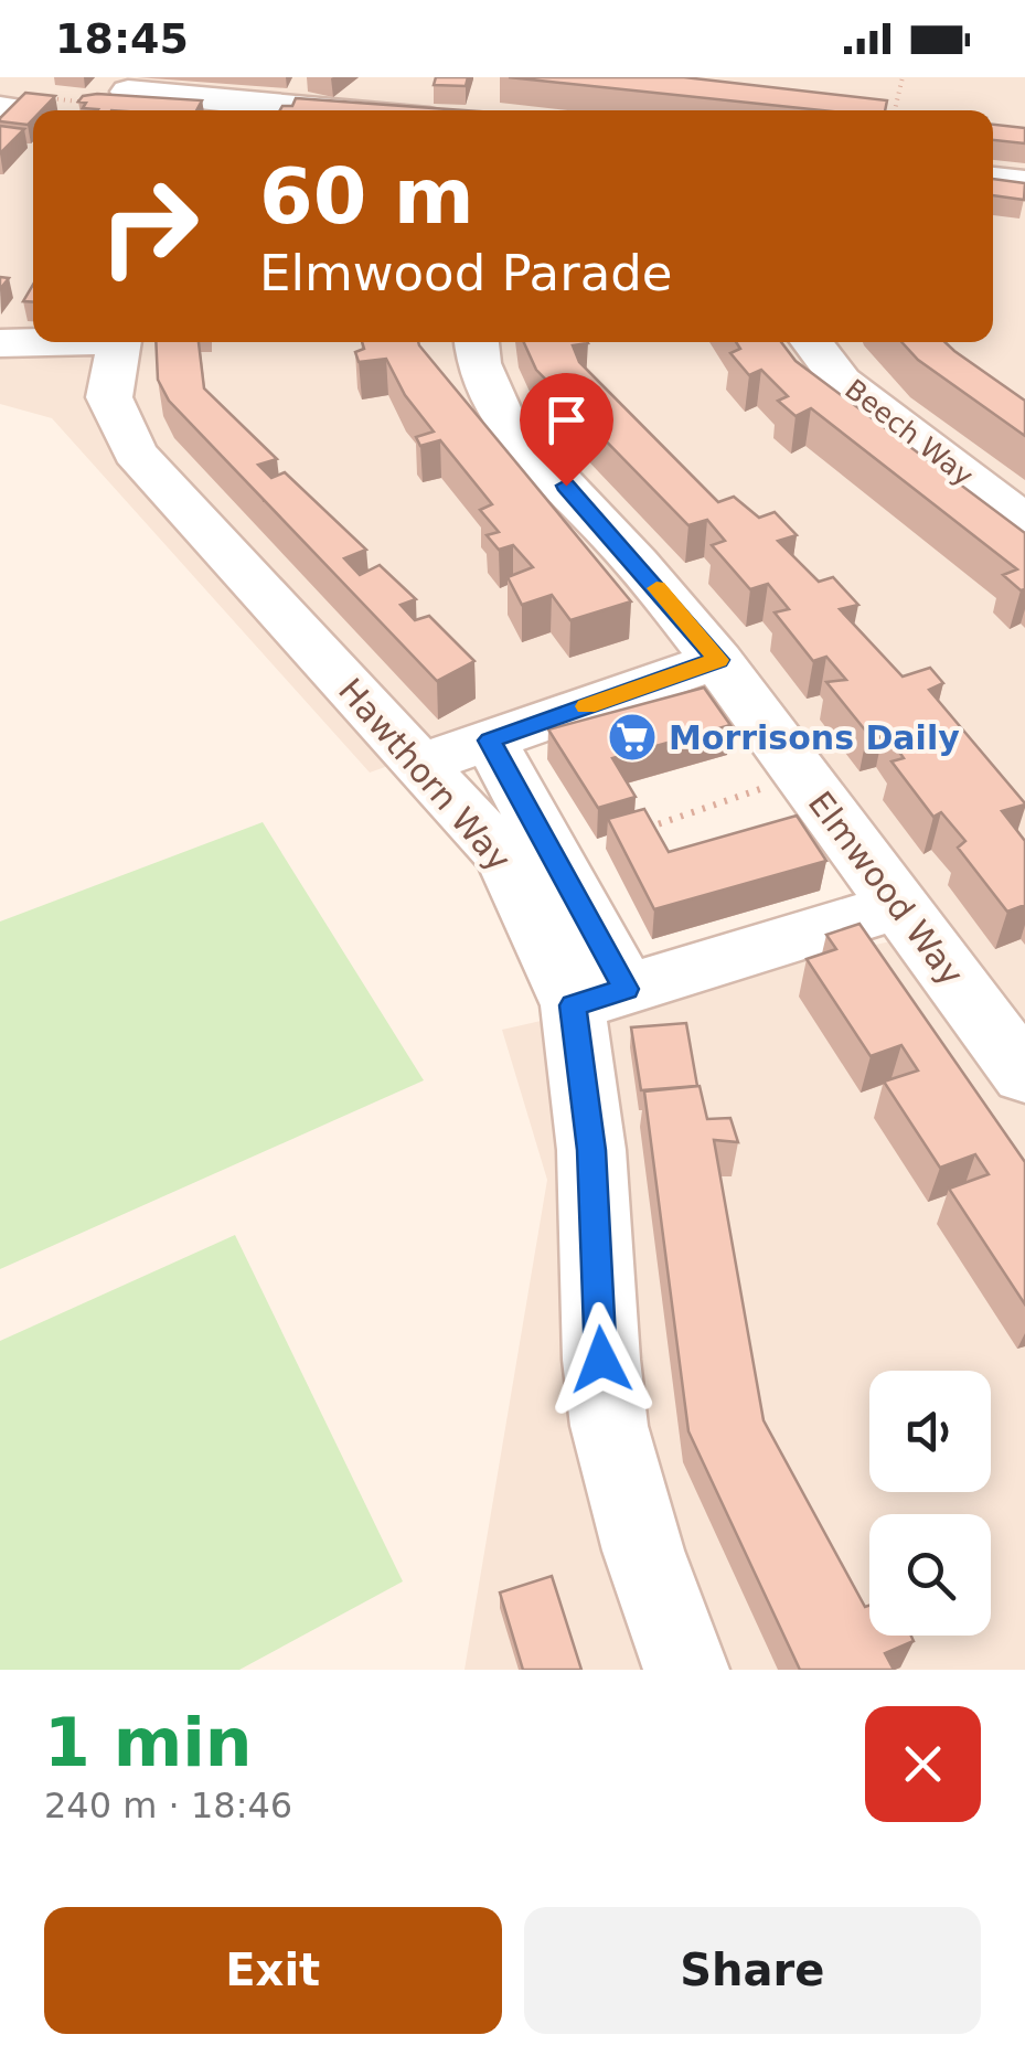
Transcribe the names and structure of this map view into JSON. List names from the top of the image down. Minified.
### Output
{"streets":{"street":["Beech Way","Hawthorn Way","Elmwood Way"]},"places":{"supermarket":["Morrisons Daily"]},"page":{"status":"18:45","turn":["60 m","Elmwood Parade"],"heading":["1 min","240 m · 18:46"],"buttons":["Exit","Share"]}}
